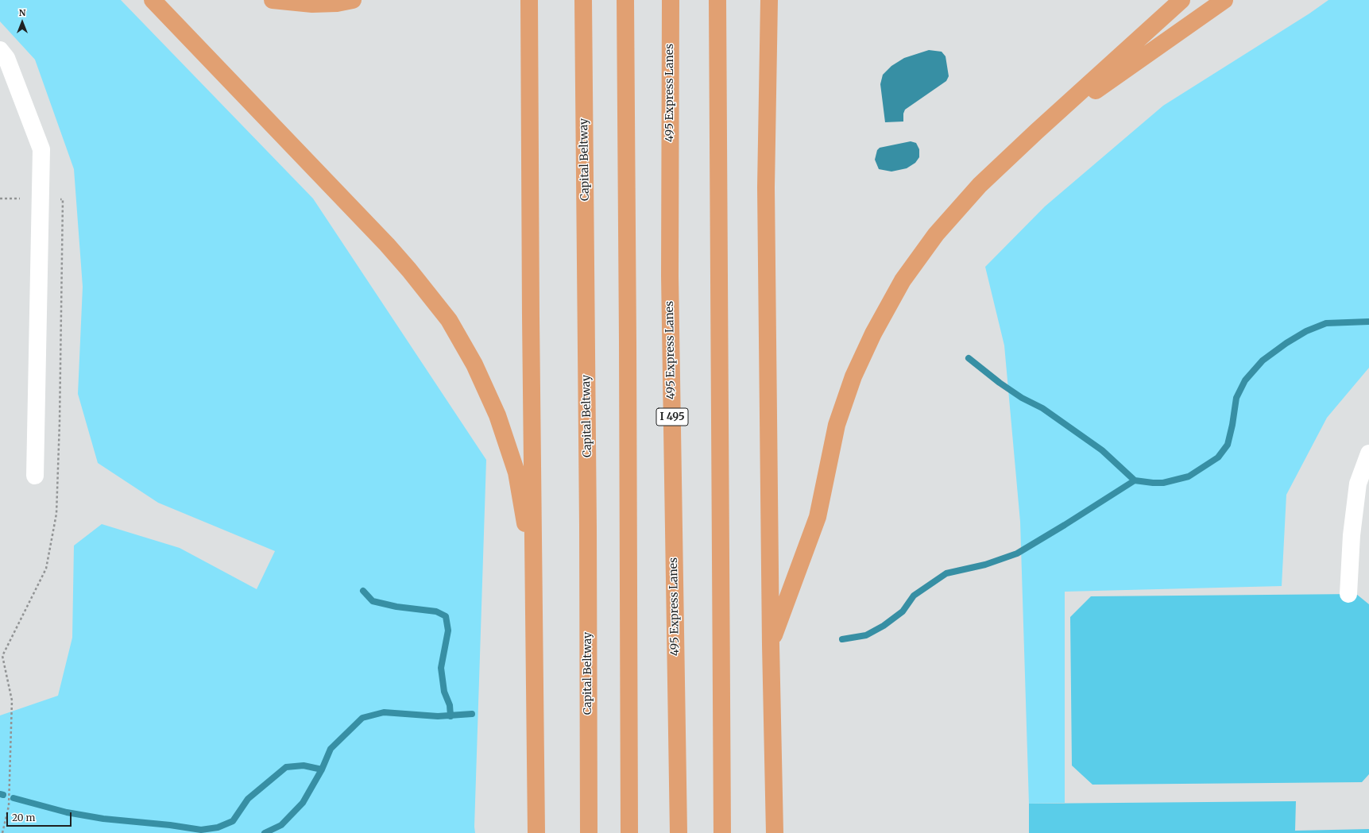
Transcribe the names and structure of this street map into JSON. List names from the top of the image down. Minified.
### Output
{"streets":{"highway":["495 Express Lanes","Capital Beltway","I 495"]},"scale_bar":"20 m","north":"top"}
